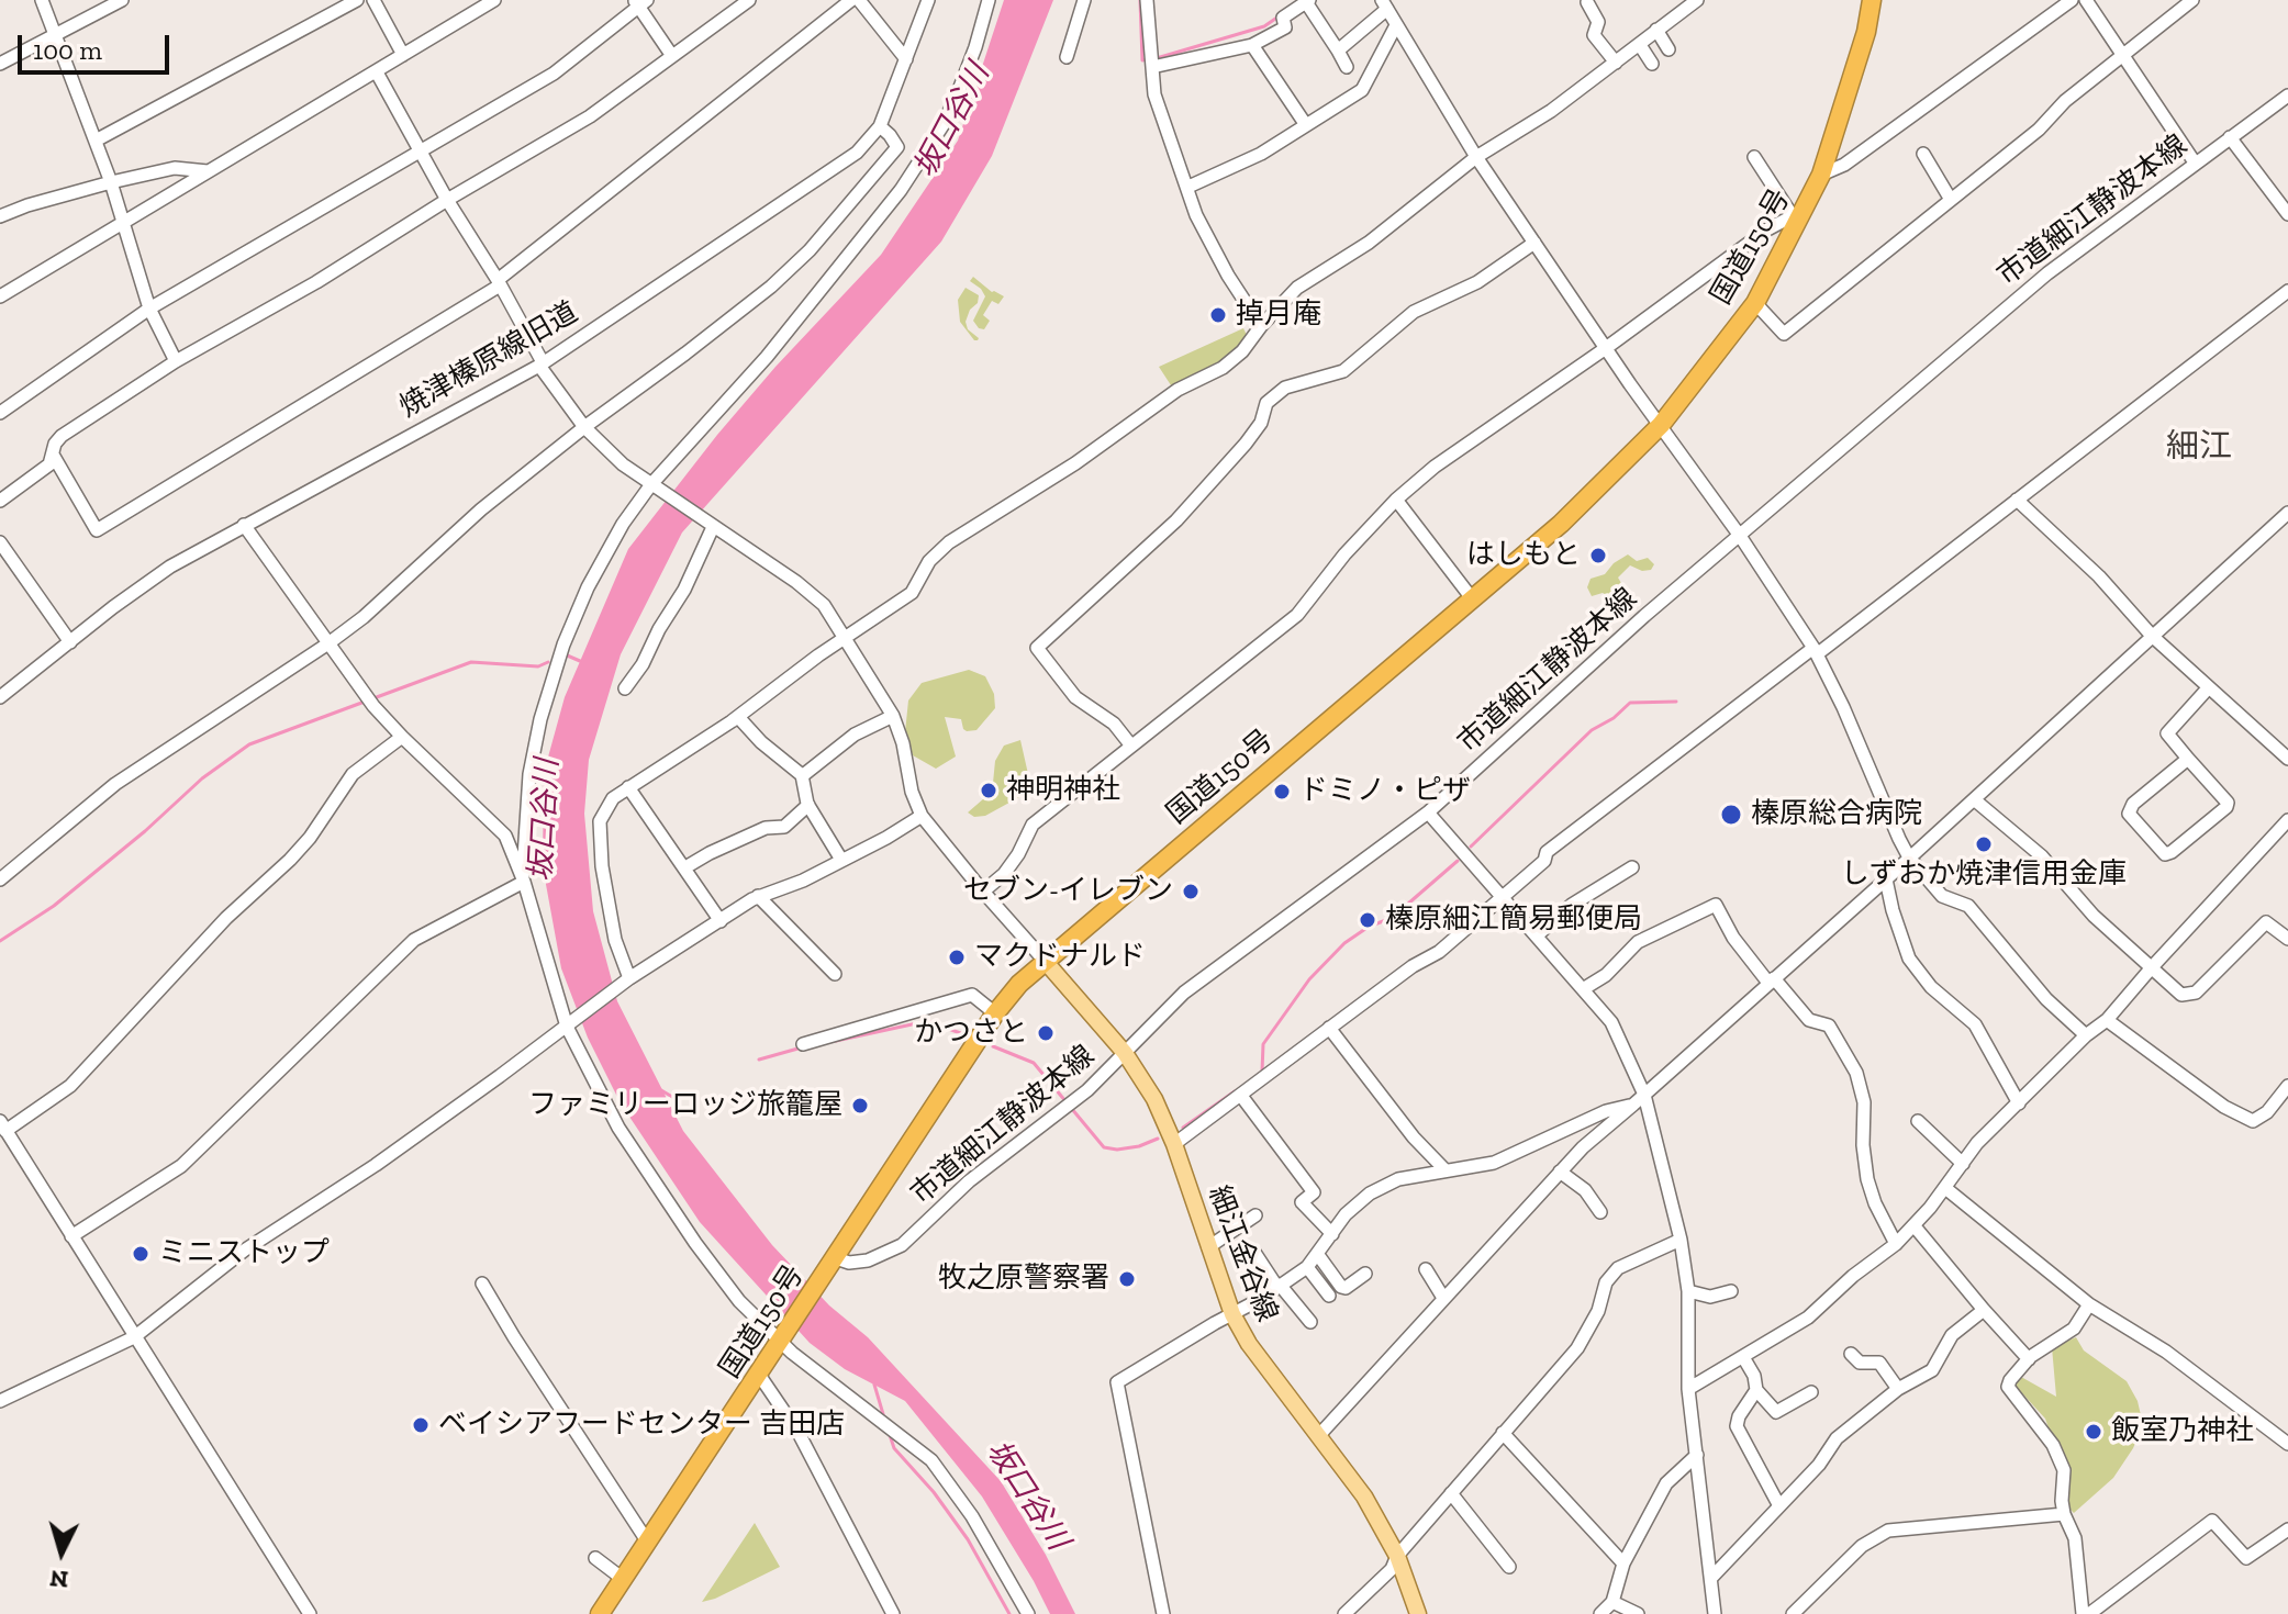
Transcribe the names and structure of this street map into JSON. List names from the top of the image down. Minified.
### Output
{"streets":{"highway":["国道150号"],"main road":["細江金谷線"],"street":["市道細江静波本線","焼津榛原線旧道"]},"crossings":[["市道細江静波本線","国道150号"],["市道細江静波本線","細江金谷線"],["国道150号","細江金谷線"]],"districts":["細江"],"water":["坂口谷川"],"places":["掉月庵","はしもと","神明神社","ドミノ・ピザ","榛原総合病院","しずおか焼津信用金庫","セブン-イレブン","榛原細江簡易郵便局","マクドナルド","かつさと","ファミリーロッジ旅籠屋","ミニストップ","牧之原警察署","ベイシアフードセンター 吉田店","飯室乃神社"],"scale_bar":"100 m","north":"bottom"}
